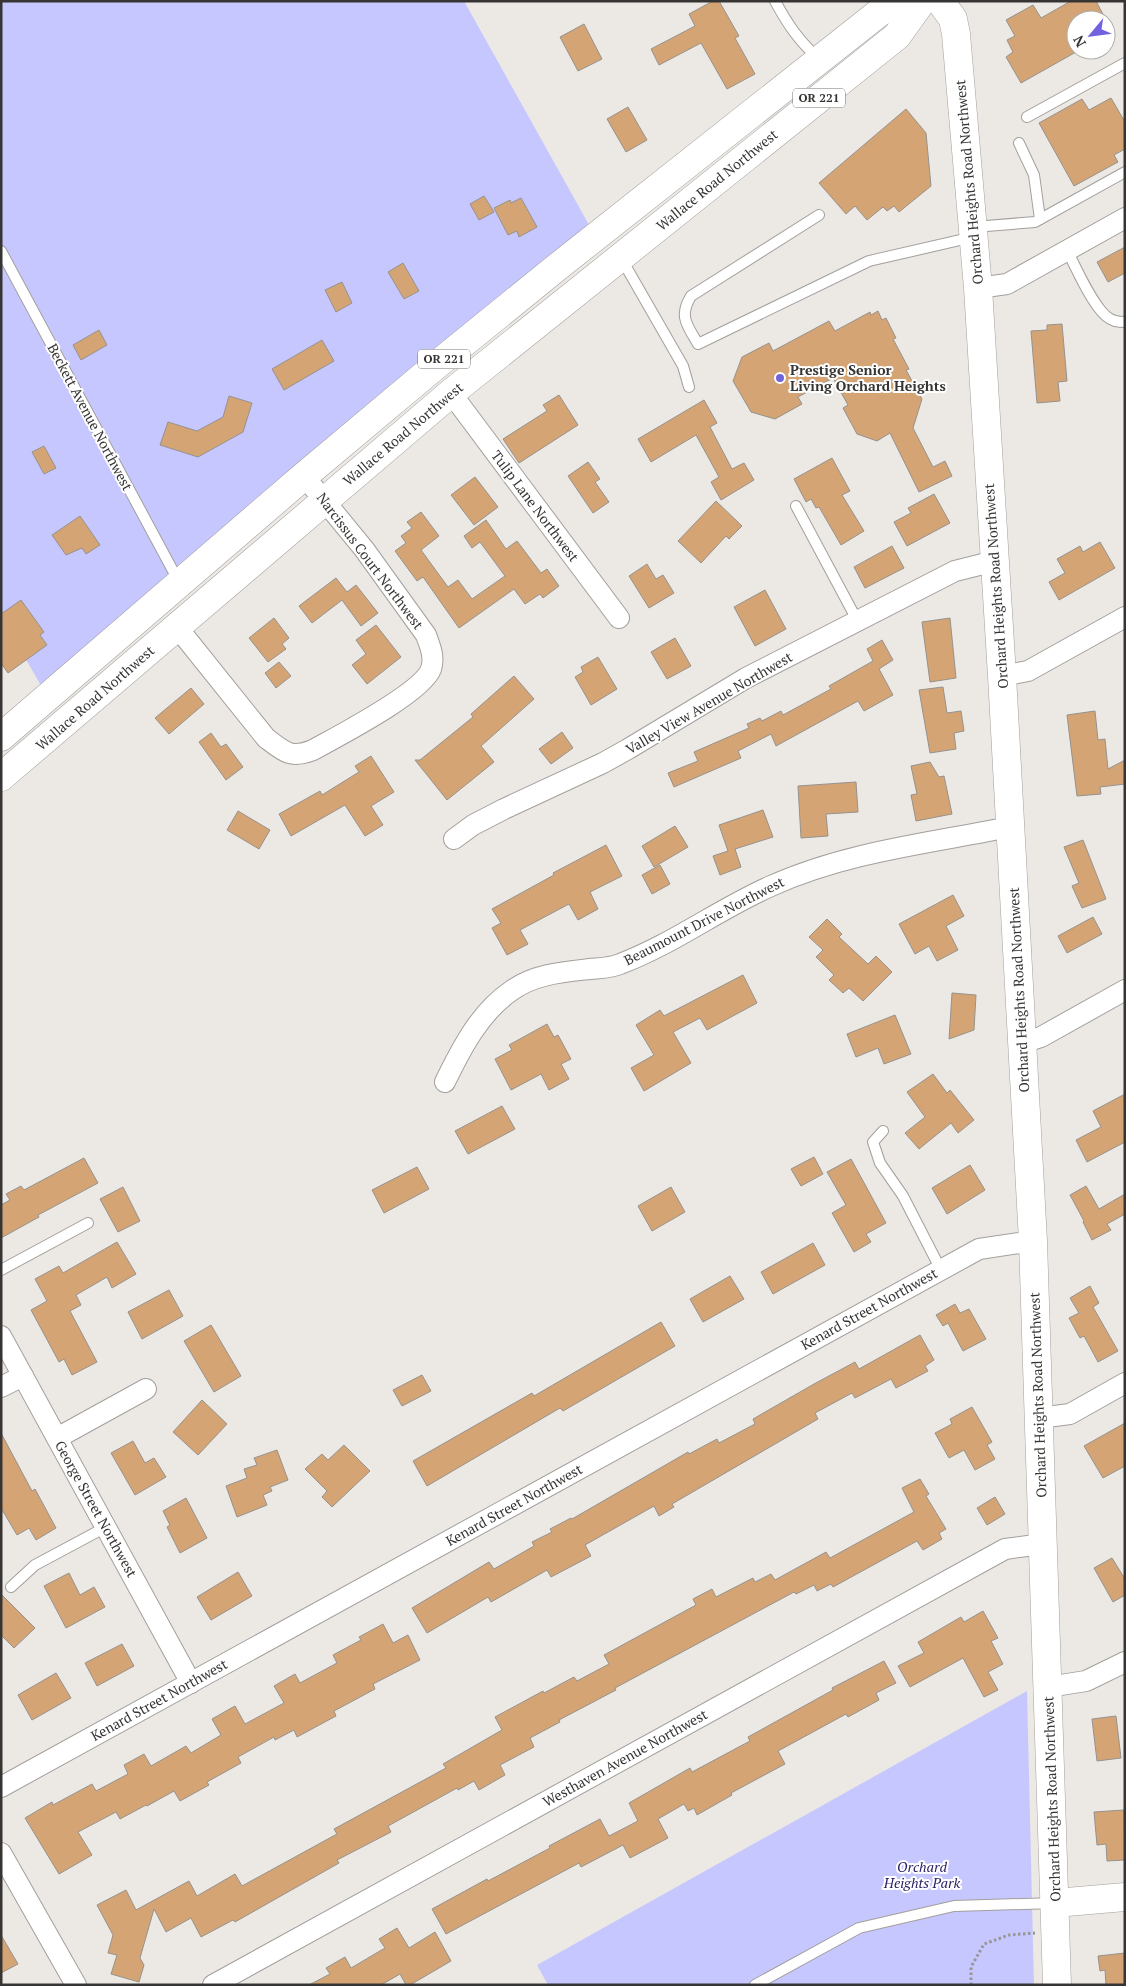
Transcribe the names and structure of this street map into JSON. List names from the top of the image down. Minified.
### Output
{"streets":{"main road":["OR 221","Wallace Road Northwest","Orchard Heights Road Northwest"],"street":["Tulip Lane Northwest","Narcissus Court Northwest","Valley View Avenue Northwest","Beaumount Drive Northwest","Kenard Street Northwest","George Street Northwest","Westhaven Avenue Northwest"],"lane":["Beckett Avenue Northwest"]},"crossings":[["OR 221","Beckett Avenue Northwest"],["OR 221","Narcissus Court Northwest"],["Wallace Road Northwest","Tulip Lane Northwest"],["Wallace Road Northwest","Narcissus Court Northwest"],["Orchard Heights Road Northwest","Valley View Avenue Northwest"],["Orchard Heights Road Northwest","Beaumount Drive Northwest"],["Orchard Heights Road Northwest","Kenard Street Northwest"],["Orchard Heights Road Northwest","Westhaven Avenue Northwest"],["Kenard Street Northwest","George Street Northwest"]],"parks":["Orchard Heights Park"],"places":["Prestige Senior Living Orchard Heights"],"north":"bottom left"}
